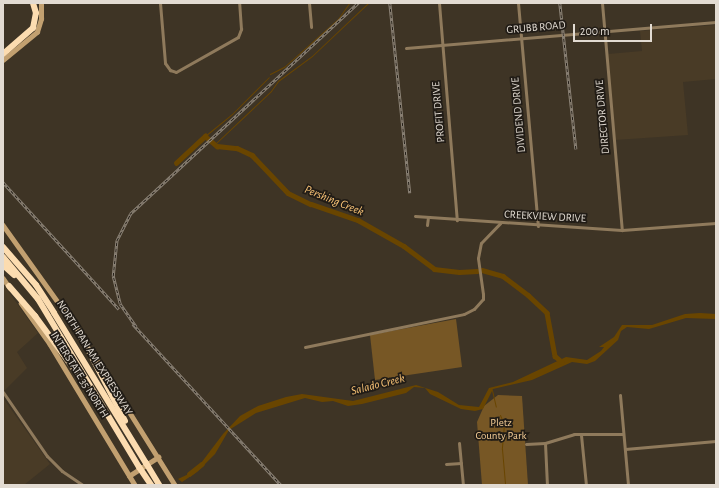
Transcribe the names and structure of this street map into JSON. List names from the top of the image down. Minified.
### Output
{"streets":{"highway":["NORTH PAN AM EXPRESSWAY"],"main road":["INTERSTATE 35 NORTH"],"street":["GRUBB ROAD","PROFIT DRIVE","DIVIDEND DRIVE","DIRECTOR DRIVE","CREEKVIEW DRIVE"]},"crossings":[["GRUBB ROAD","PROFIT DRIVE"],["GRUBB ROAD","DIVIDEND DRIVE"],["GRUBB ROAD","DIRECTOR DRIVE"],["DIVIDEND DRIVE","CREEKVIEW DRIVE"],["DIRECTOR DRIVE","CREEKVIEW DRIVE"]],"water":["Pershing Creek","Salado Creek"],"parks":["Pletz County Park"],"scale_bar":"200 m"}
